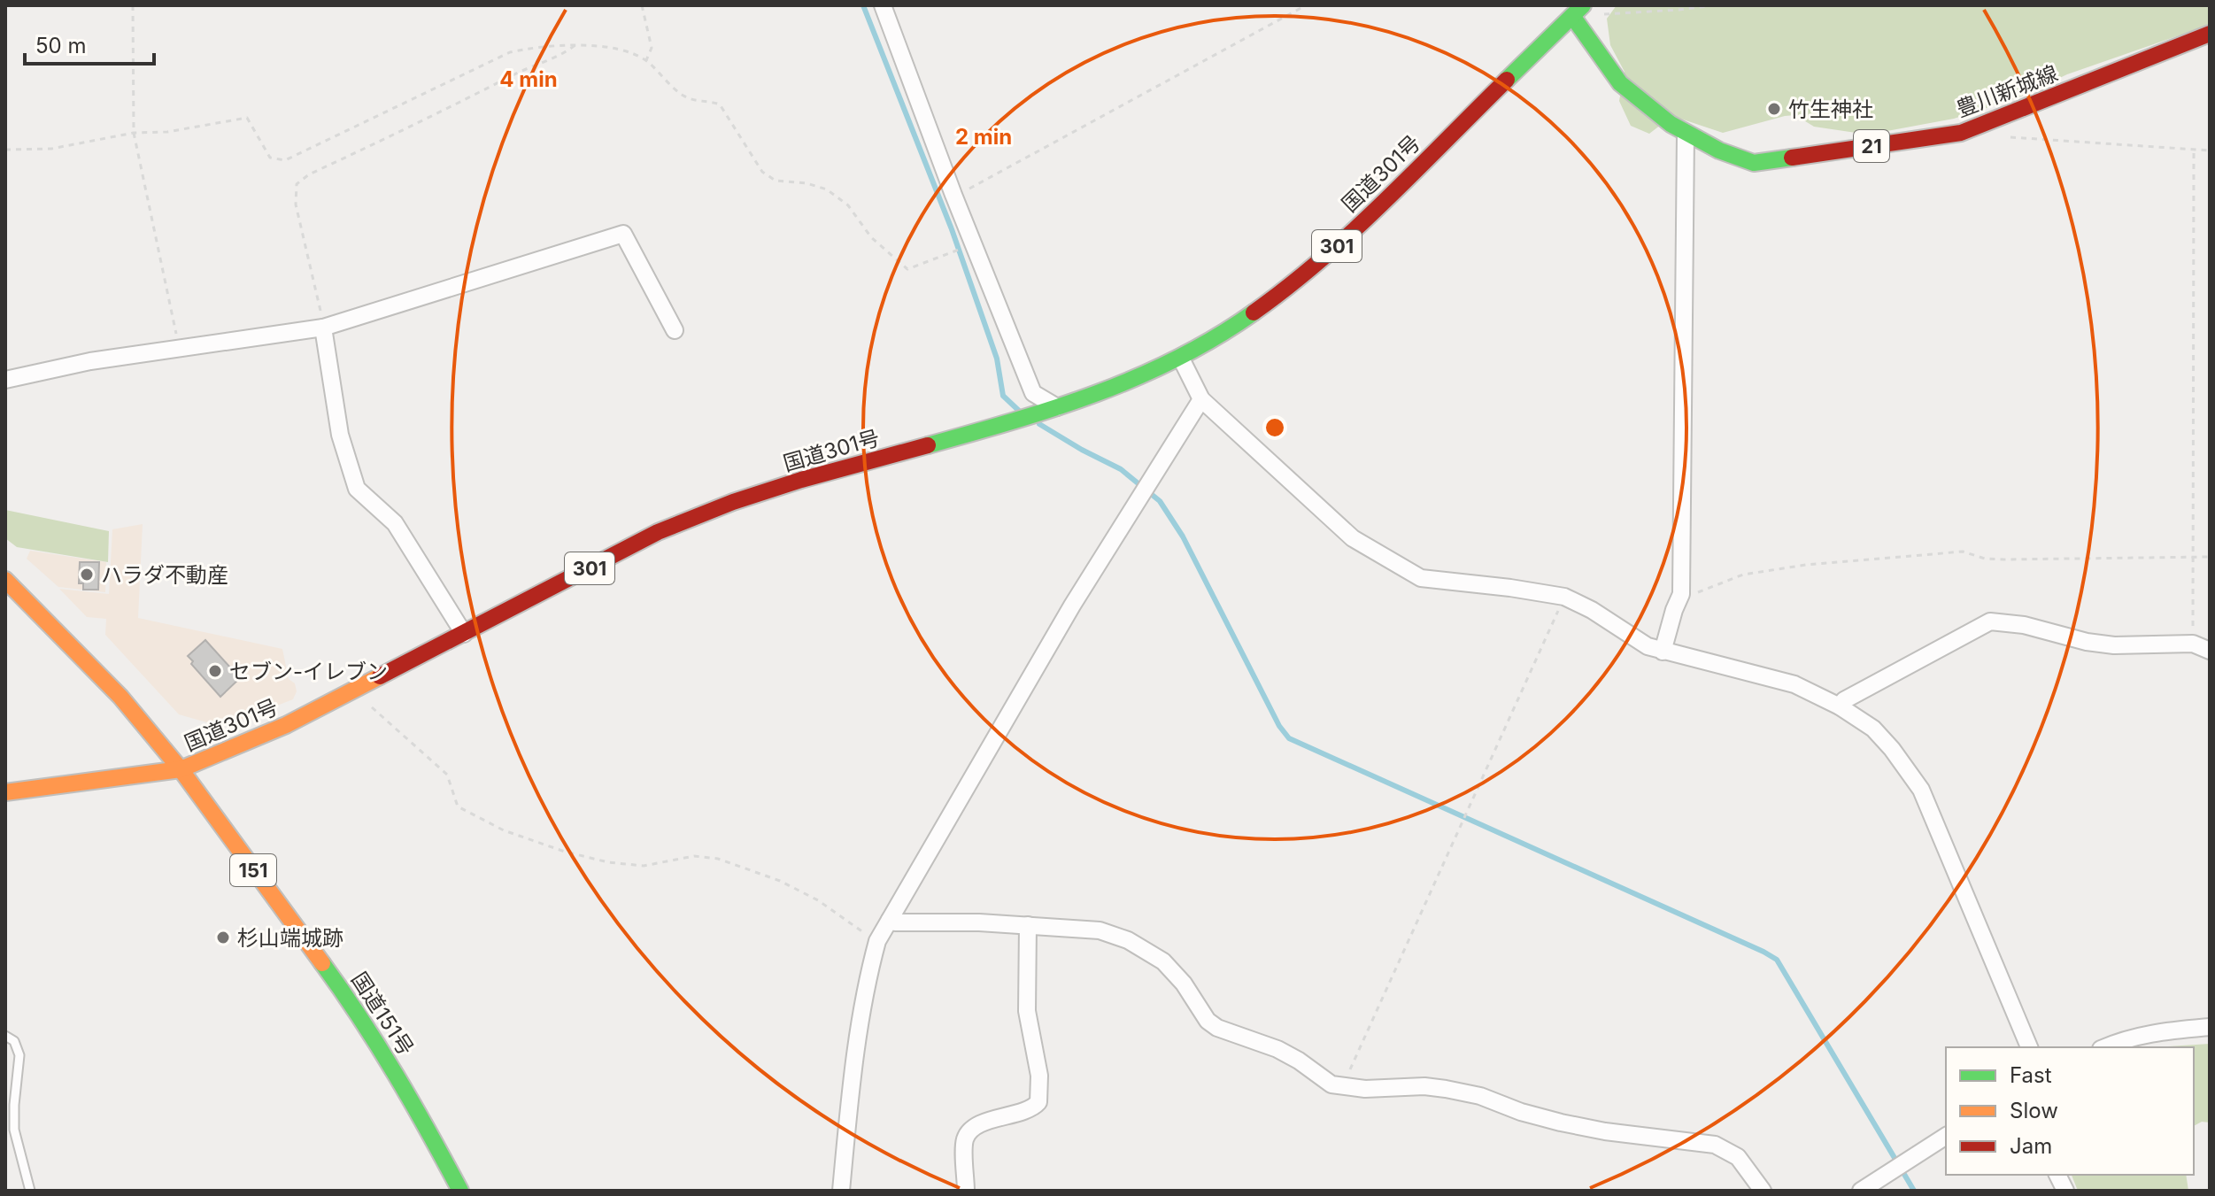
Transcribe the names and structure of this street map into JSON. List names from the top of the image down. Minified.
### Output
{"streets":{"main road":["豊川新城線","21","国道301号","301","151","国道151号"]},"crossings":[["豊川新城線","国道301号"],["国道301号","国道151号"]],"places":["竹生神社","ハラダ不動産","セブン-イレブン","杉山端城跡"],"legend":["Fast","Slow","Jam"],"scale_bar":"50 m","rings":["4 min","2 min"]}
